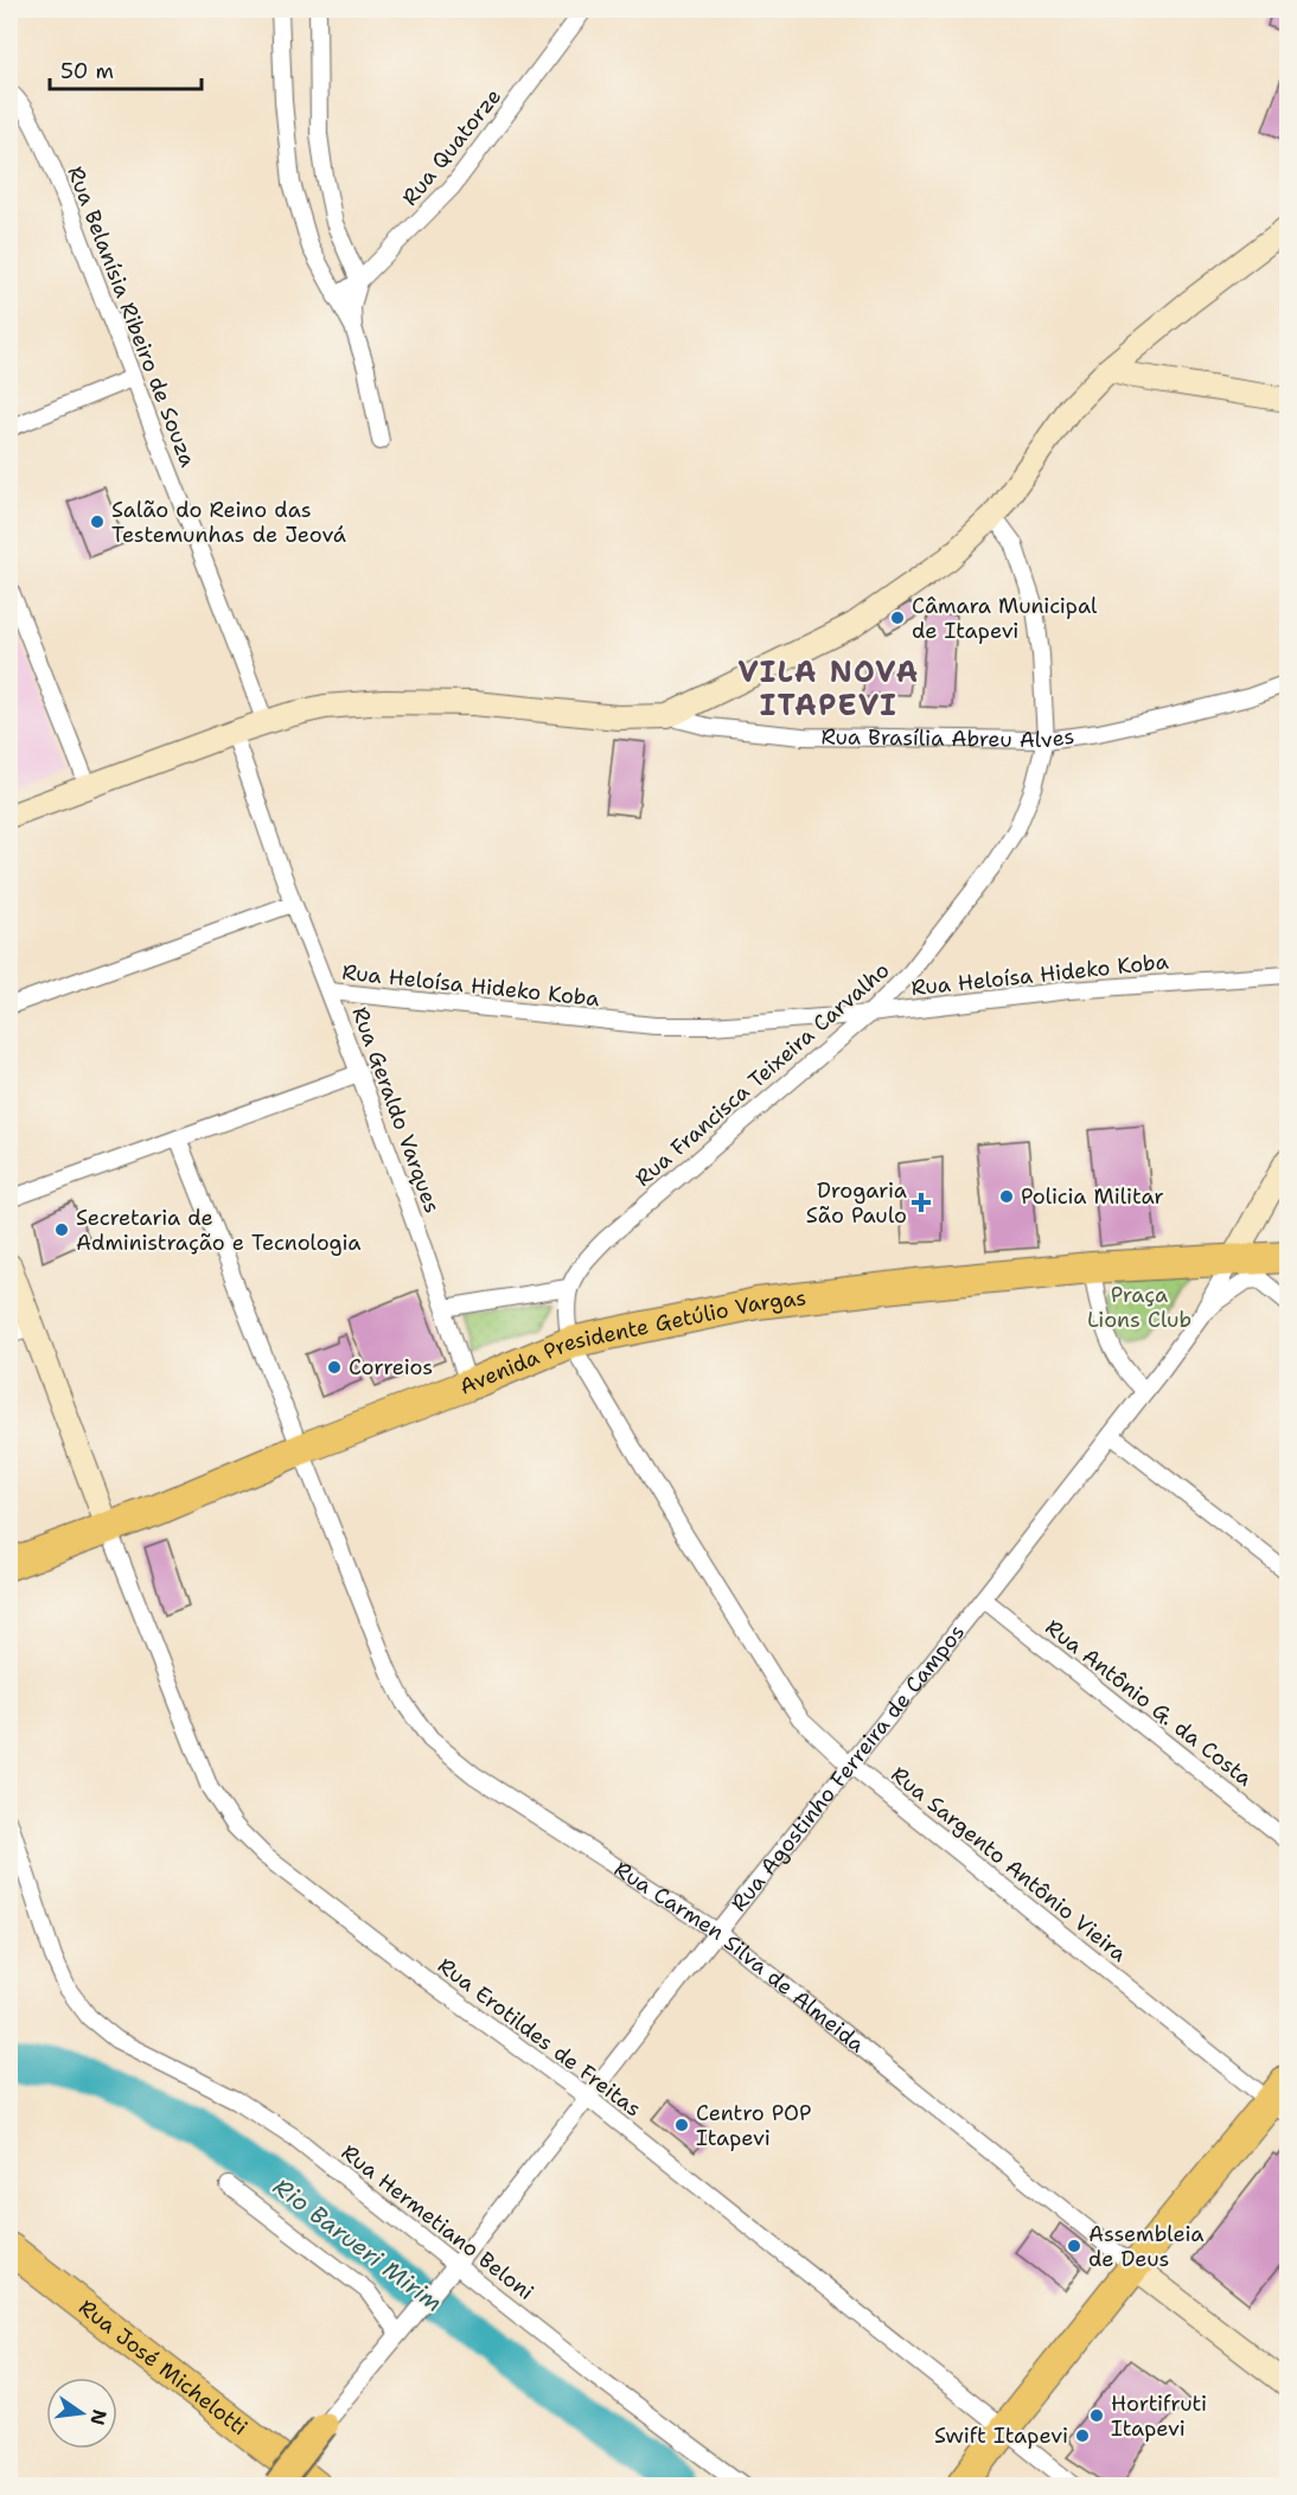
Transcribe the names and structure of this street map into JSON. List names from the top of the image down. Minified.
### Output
{"streets":{"highway":["Avenida Presidente Getúlio Vargas","Rua José Michelotti"],"street":["Rua Quatorze","Rua Belanísia Ribeiro de Souza","Rua Brasília Abreu Alves","Rua Heloísa Hideko Koba","Rua Francisca Teixeira Carvalho","Rua Geraldo Varques","Rua Antônio G. da Costa","Rua Agostinho Ferreira de Campos","Rua Sargento Antônio Vieira","Rua Carmen Silva de Almeida","Rua Erotildes de Freitas","Rua Hermetiano Beloni"]},"crossings":[["Rua Belanísia Ribeiro de Souza","Rua Brasília Abreu Alves"],["Rua Brasília Abreu Alves","Rua Francisca Teixeira Carvalho"],["Rua Brasília Abreu Alves","Rua Geraldo Varques"],["Rua Heloísa Hideko Koba","Rua Francisca Teixeira Carvalho"],["Rua Heloísa Hideko Koba","Rua Geraldo Varques"],["Rua Geraldo Varques","Avenida Presidente Getúlio Vargas"],["Avenida Presidente Getúlio Vargas","Rua Agostinho Ferreira de Campos"],["Avenida Presidente Getúlio Vargas","Rua Sargento Antônio Vieira"],["Avenida Presidente Getúlio Vargas","Rua Carmen Silva de Almeida"],["Avenida Presidente Getúlio Vargas","Rua Erotildes de Freitas"],["Rua Antônio G. da Costa","Rua Agostinho Ferreira de Campos"],["Rua Agostinho Ferreira de Campos","Rua Sargento Antônio Vieira"],["Rua Agostinho Ferreira de Campos","Rua Carmen Silva de Almeida"],["Rua Agostinho Ferreira de Campos","Rua Erotildes de Freitas"],["Rua Agostinho Ferreira de Campos","Rua Hermetiano Beloni"],["Rua Agostinho Ferreira de Campos","Rua José Michelotti"]],"districts":["VILA NOVA ITAPEVI"],"water":["Rio Barueri Mirim"],"parks":["Praça Lions Club"],"places":{"other":["Salão do Reino das Testemunhas de Jeová","Câmara Municipal de Itapevi","Policia Militar","Secretaria de Administração e Tecnologia","Correios","Centro POP Itapevi","Assembleia de Deus","Hortifruti Itapevi","Swift Itapevi"],"health":["Drogaria São Paulo"]},"scale_bar":"50 m","north":"right"}
